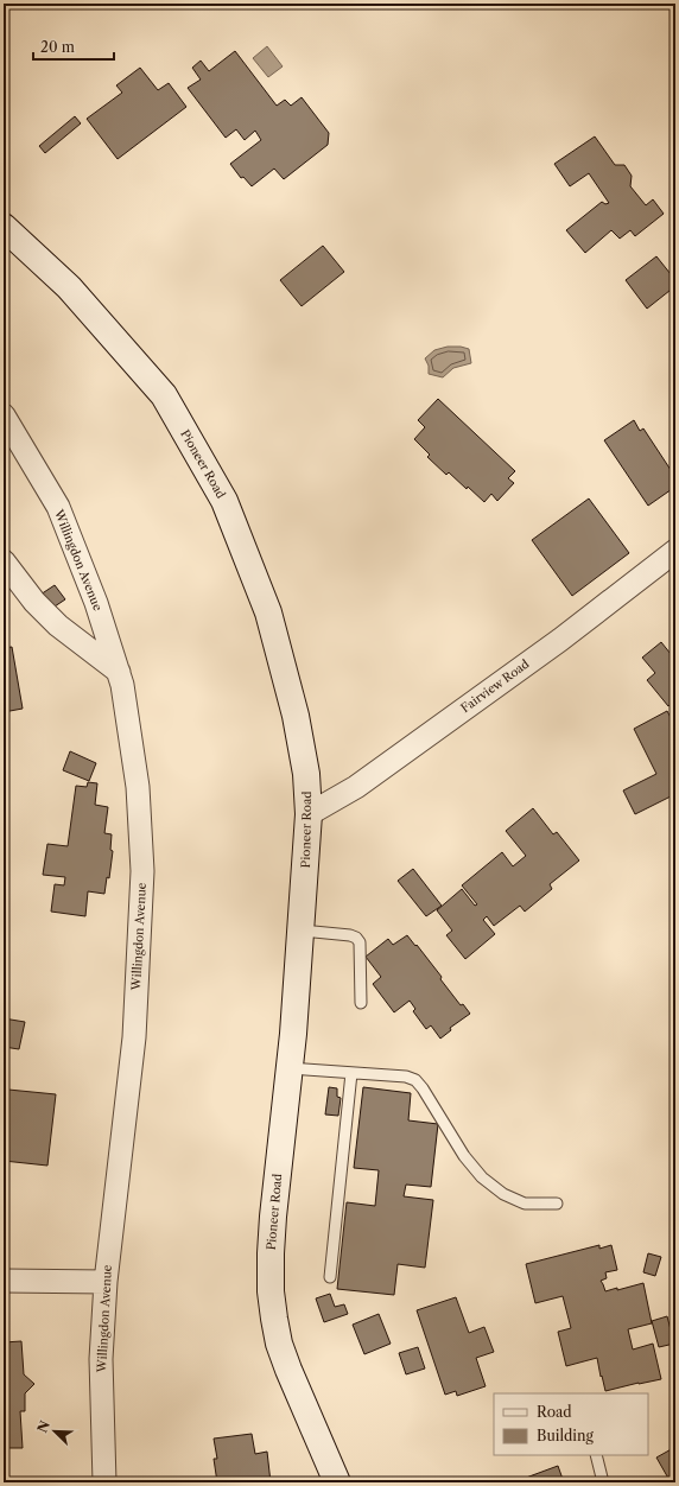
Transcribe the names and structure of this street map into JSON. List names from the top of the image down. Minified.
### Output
{"streets":{"main road":["Pioneer Road"],"street":["Willingdon Avenue","Fairview Road"]},"crossings":[["Pioneer Road","Fairview Road"]],"legend":["Road","Building"],"scale_bar":"20 m","north":"top left"}
